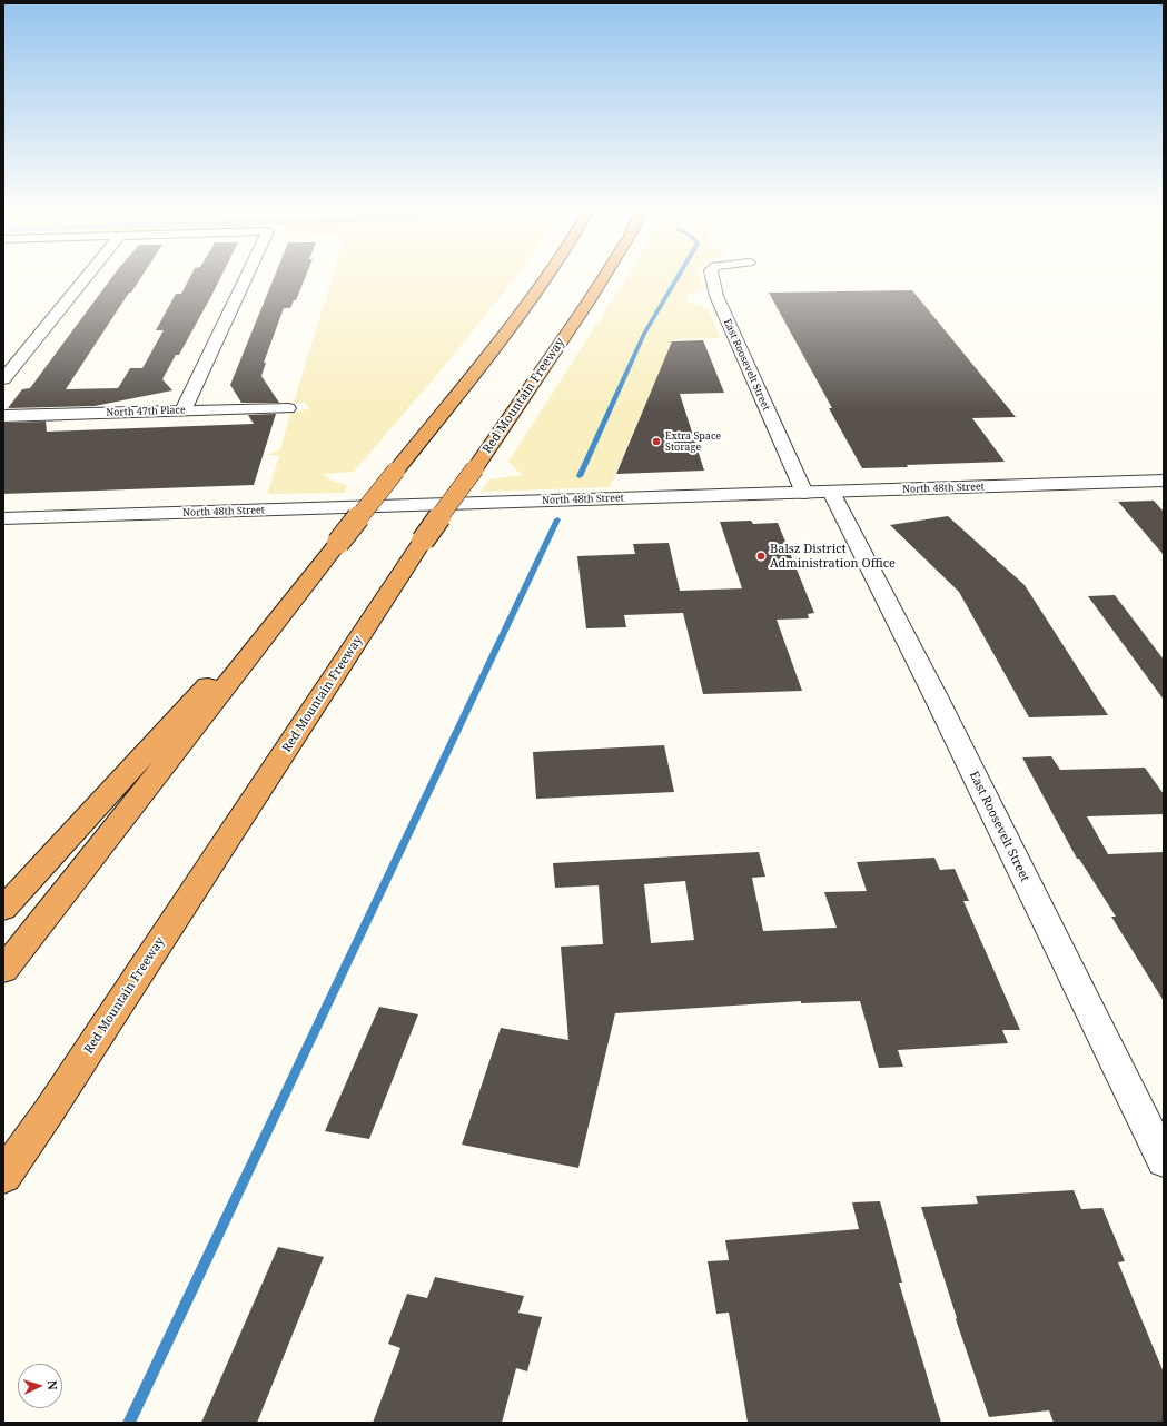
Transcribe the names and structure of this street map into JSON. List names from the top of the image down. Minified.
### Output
{"streets":{"highway":["Red Mountain Freeway"],"street":["East Roosevelt Street","North 47th Place","North 48th Street"]},"crossings":[["East Roosevelt Street","North 48th Street"]],"places":["Extra Space Storage","Balsz District Administration Office"],"north":"right"}
